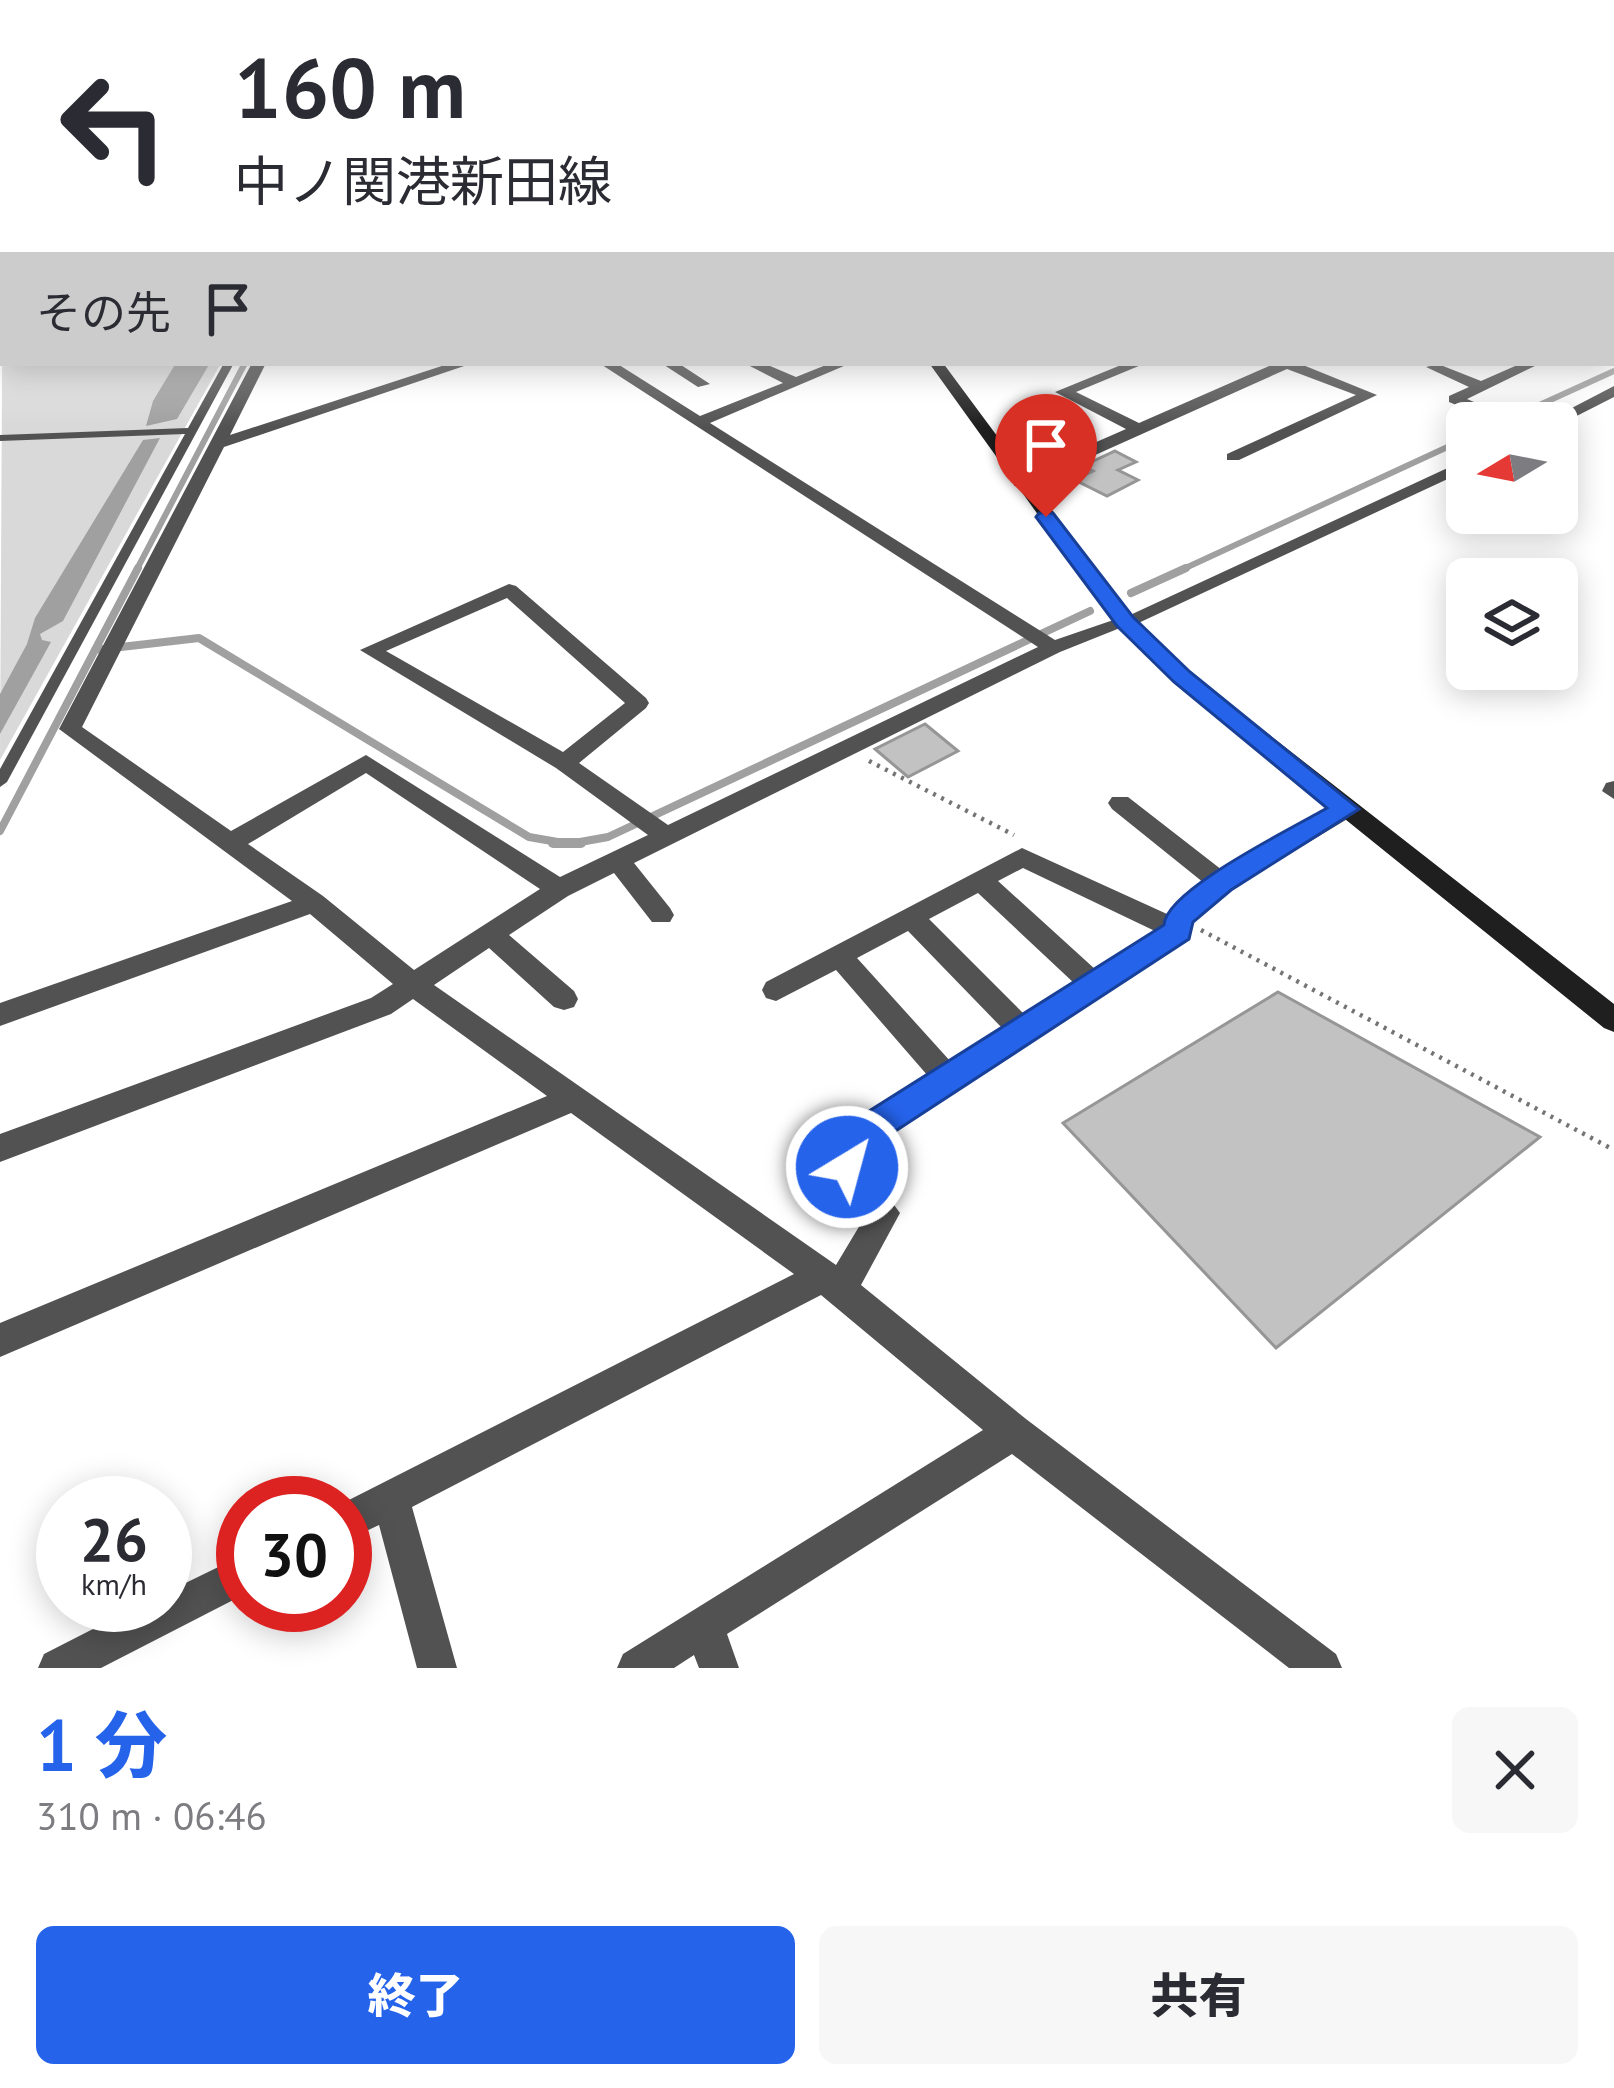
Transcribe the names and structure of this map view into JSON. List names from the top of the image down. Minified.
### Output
{"north":"left","page":{"turn":["160 m","中ノ関港新田線"],"then":"その先","speed":"26 km/h","limit":"30","heading":["1 分","310 m · 06:46"],"buttons":["終了","共有"]}}
